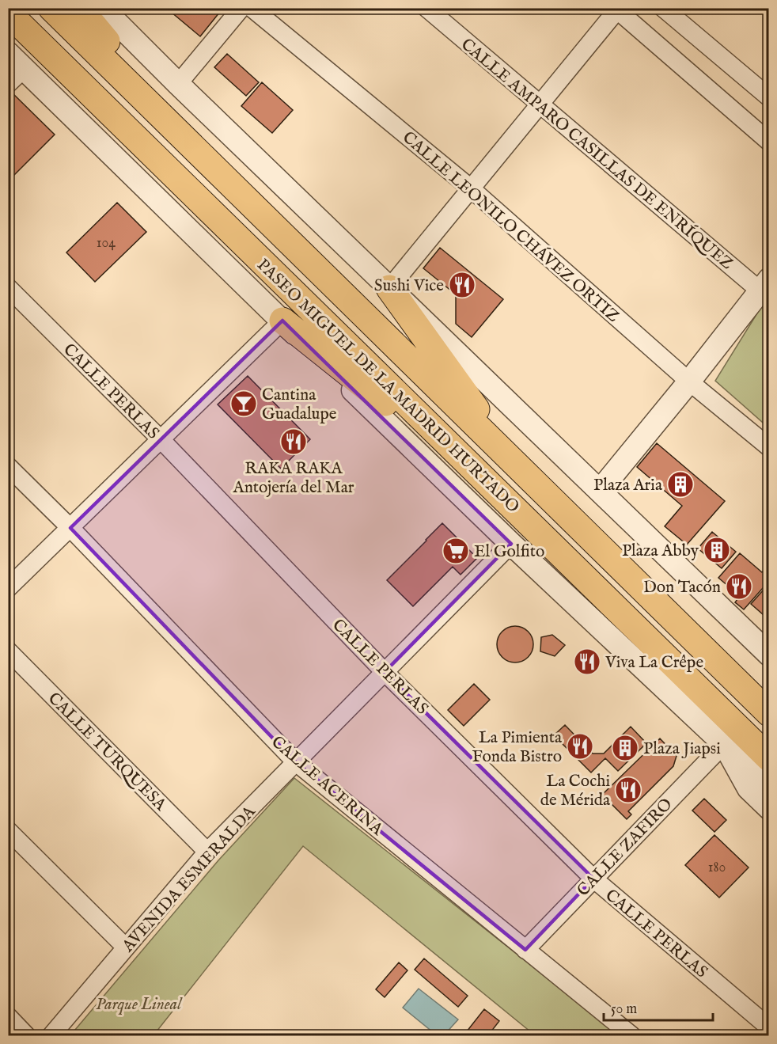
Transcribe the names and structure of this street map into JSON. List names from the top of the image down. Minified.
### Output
{"streets":{"highway":["PASEO MIGUEL DE LA MADRID HURTADO"],"street":["CALLE AMPARO CASILLAS DE ENRÍQUEZ","CALLE LEONILO CHÁVEZ ORTIZ","CALLE PERLAS","CALLE TURQUESA","CALLE ACERINA","CALLE ZAFIRO","AVENIDA ESMERALDA"]},"crossings":[["CALLE PERLAS","CALLE ZAFIRO"],["CALLE PERLAS","AVENIDA ESMERALDA"],["CALLE TURQUESA","AVENIDA ESMERALDA"],["CALLE ACERINA","CALLE ZAFIRO"],["CALLE ACERINA","AVENIDA ESMERALDA"]],"parks":["Parque Lineal"],"places":{"restaurant":["Sushi Vice","RAKA RAKA Antojería del Mar","Don Tacón","Viva La Crêpe","La Pimienta Fonda Bistro","La Cochi de Mérida"],"bar":["Cantina Guadalupe"],"building":["Plaza Aria","Plaza Abby","Plaza Jiapsi"],"supermarket":["El Golfito"]},"house_numbers":["104","180"],"scale_bar":"50 m"}
